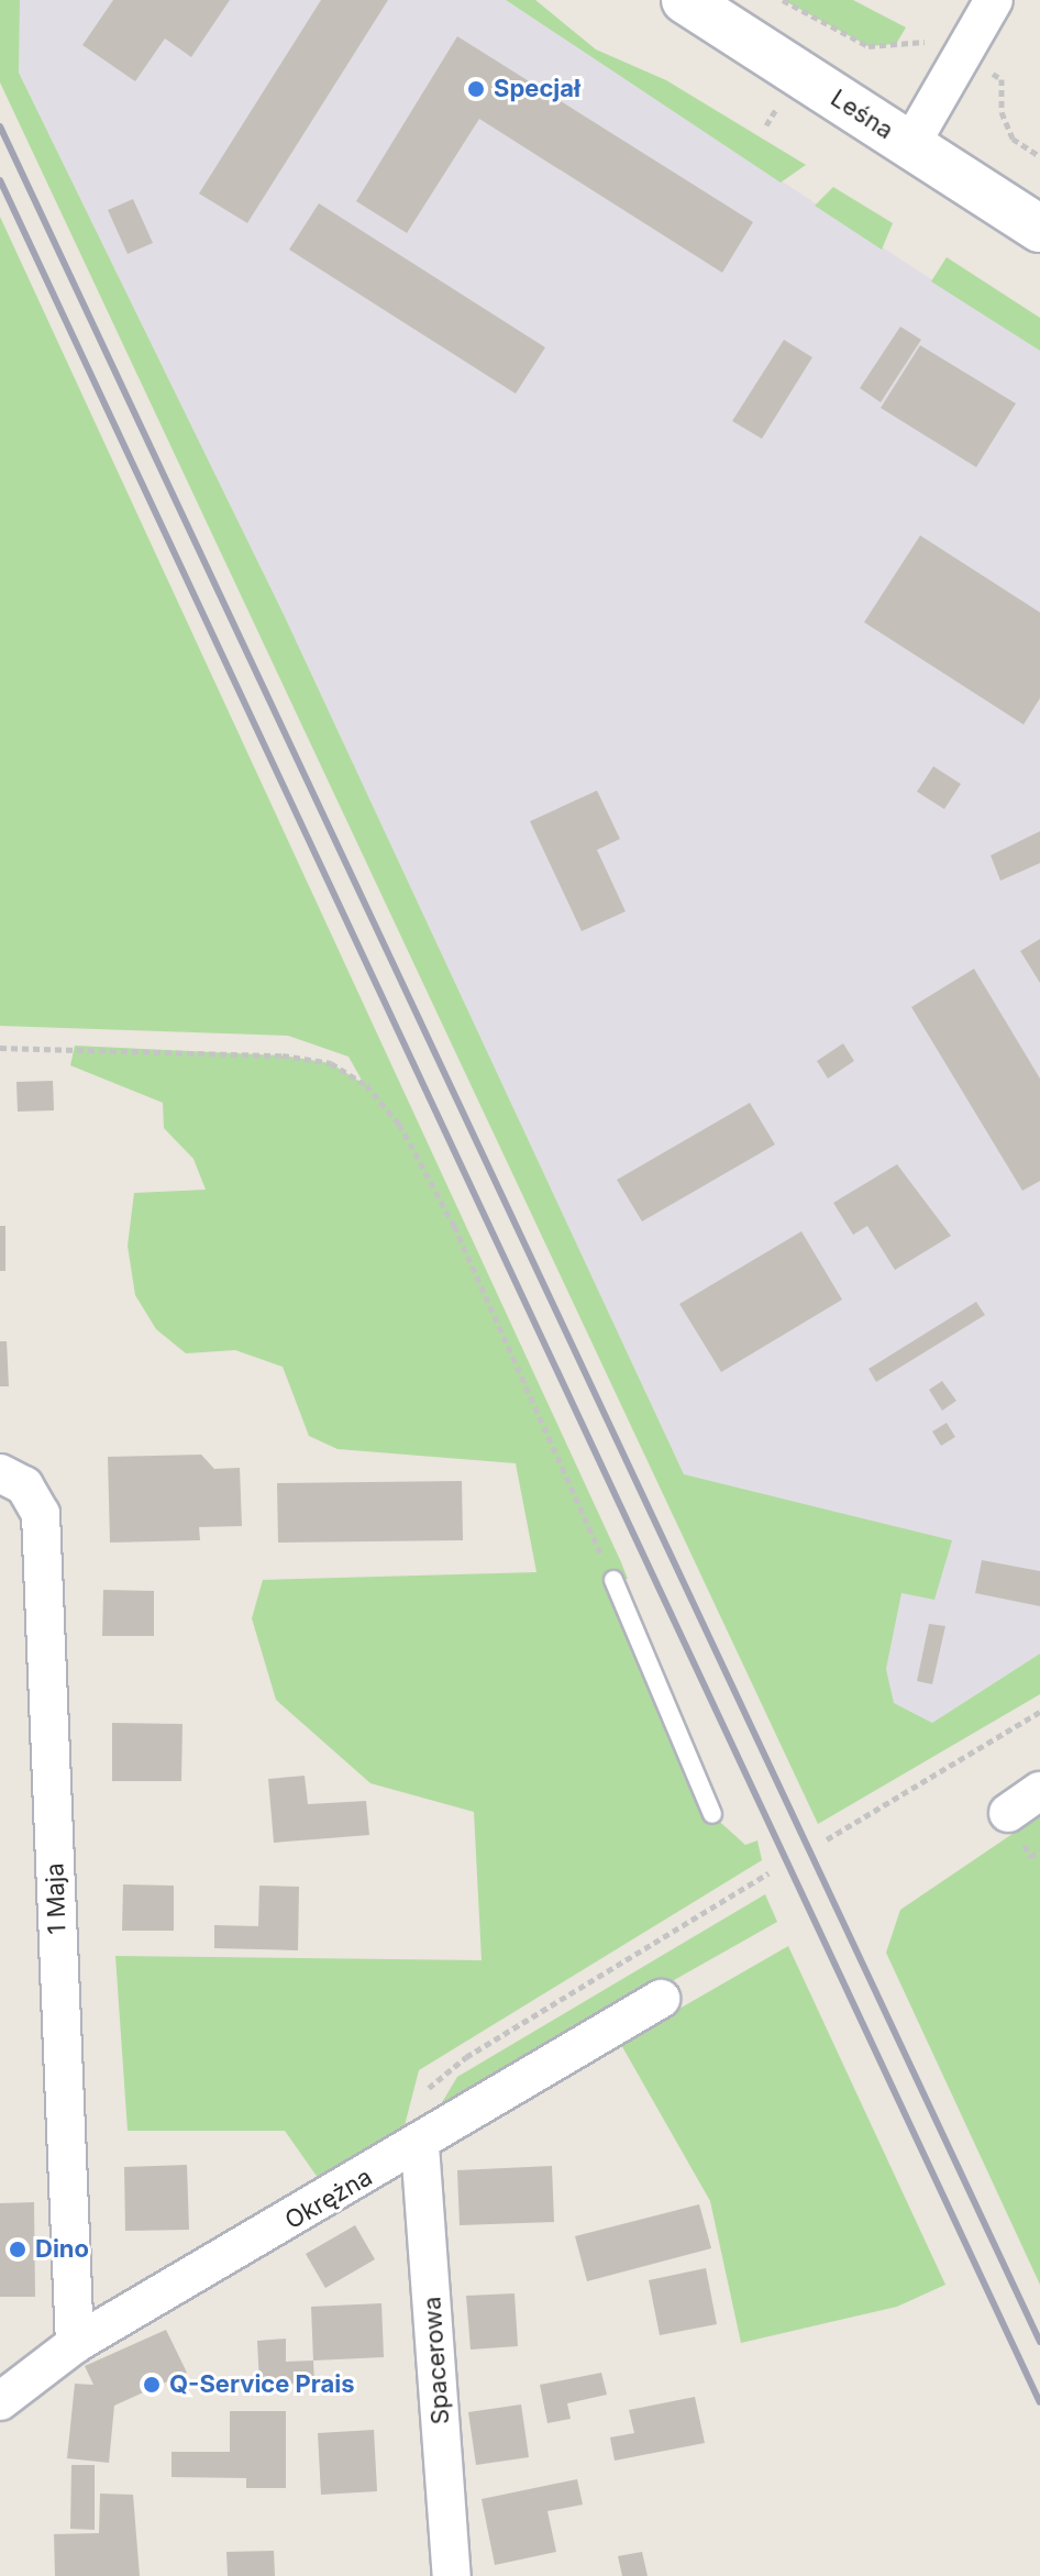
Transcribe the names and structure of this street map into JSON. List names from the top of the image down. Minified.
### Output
{"streets":{"street":["Leśna","1 Maja","Okrężna","Spacerowa"]},"crossings":[["1 Maja","Okrężna"],["Okrężna","Spacerowa"]],"places":["Specjał","Dino","Q-Service Prais"]}
